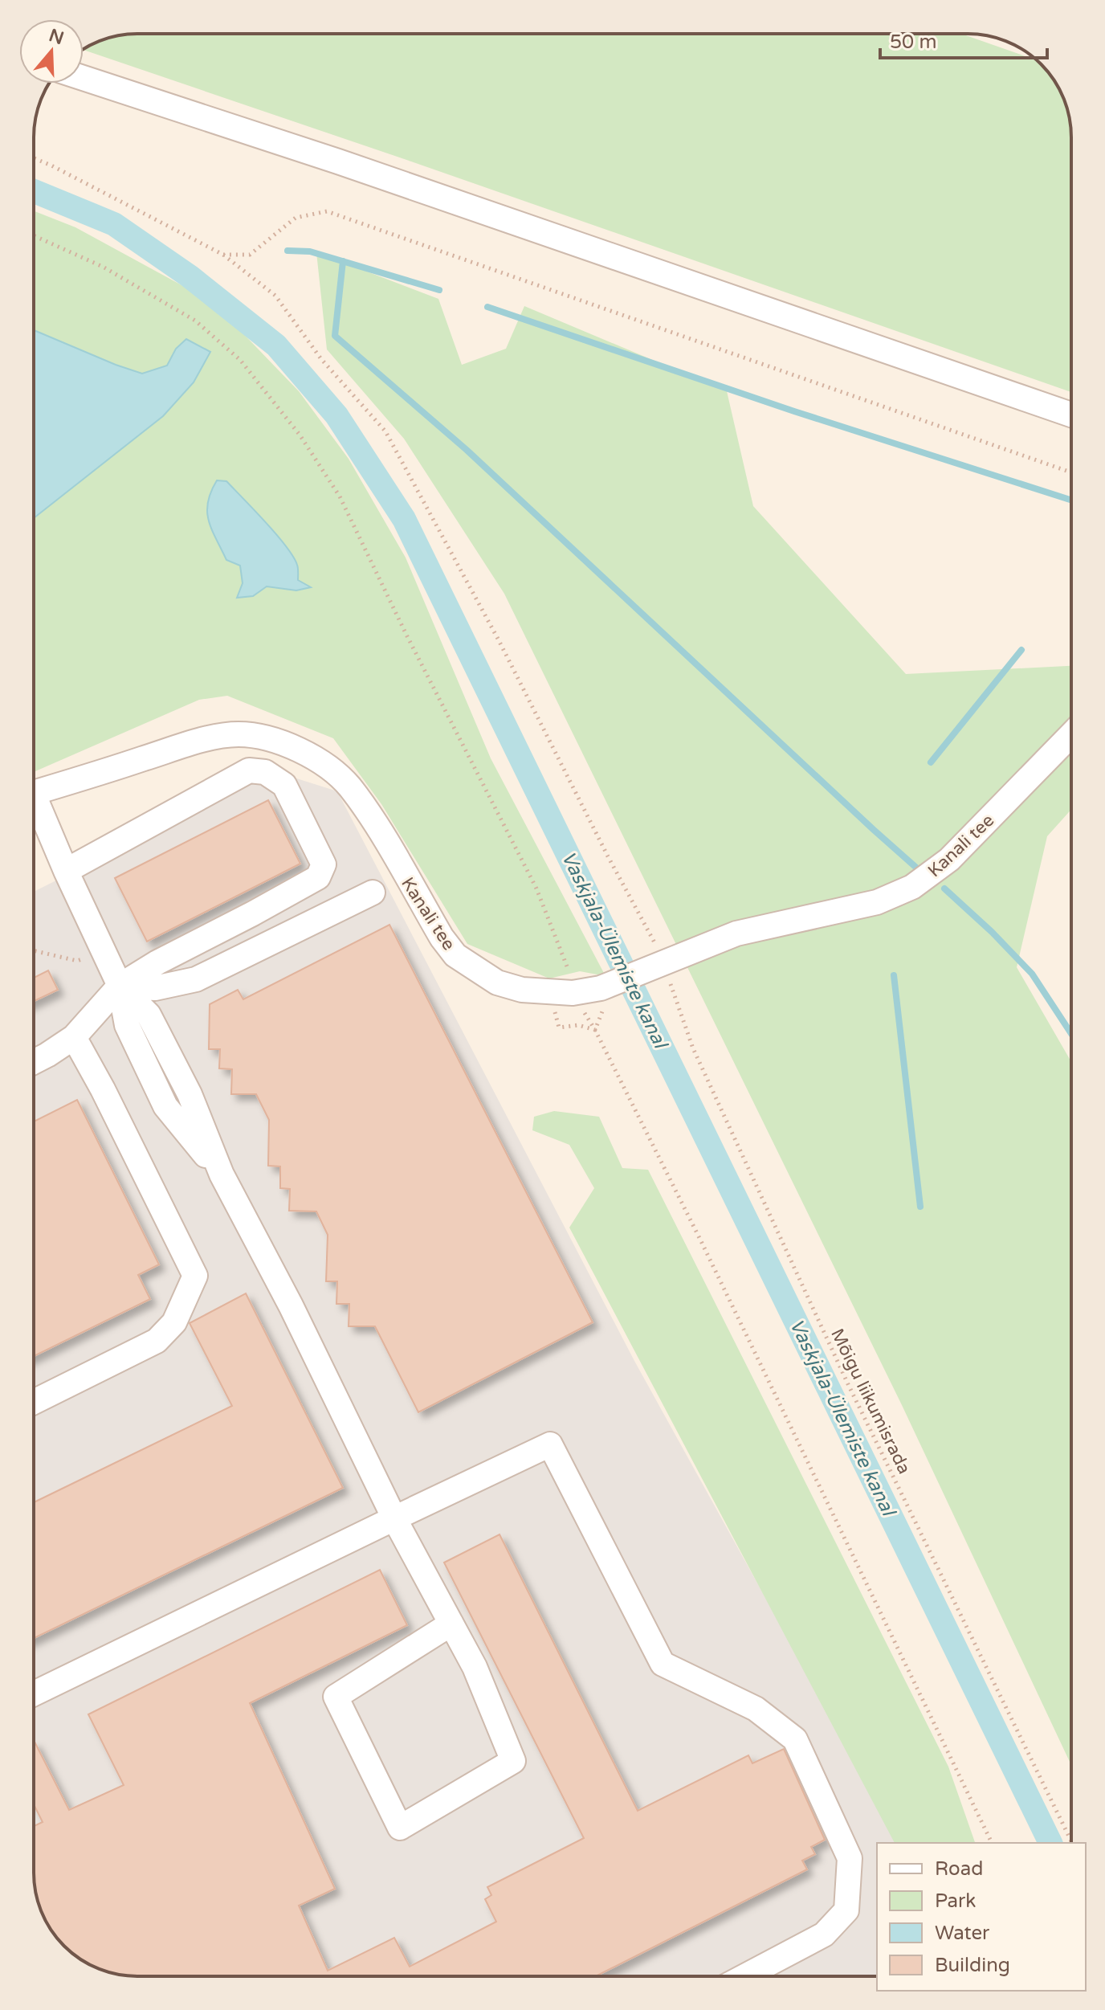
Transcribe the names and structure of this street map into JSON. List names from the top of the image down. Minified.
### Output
{"streets":{"street":["Kanali tee"],"path":["Mõigu liikumisrada"]},"crossings":[["Kanali tee","Mõigu liikumisrada"]],"water":["Vaskjala-Ülemiste kanal"],"legend":["Road","Park","Water","Building"],"scale_bar":"50 m","north":"top"}
